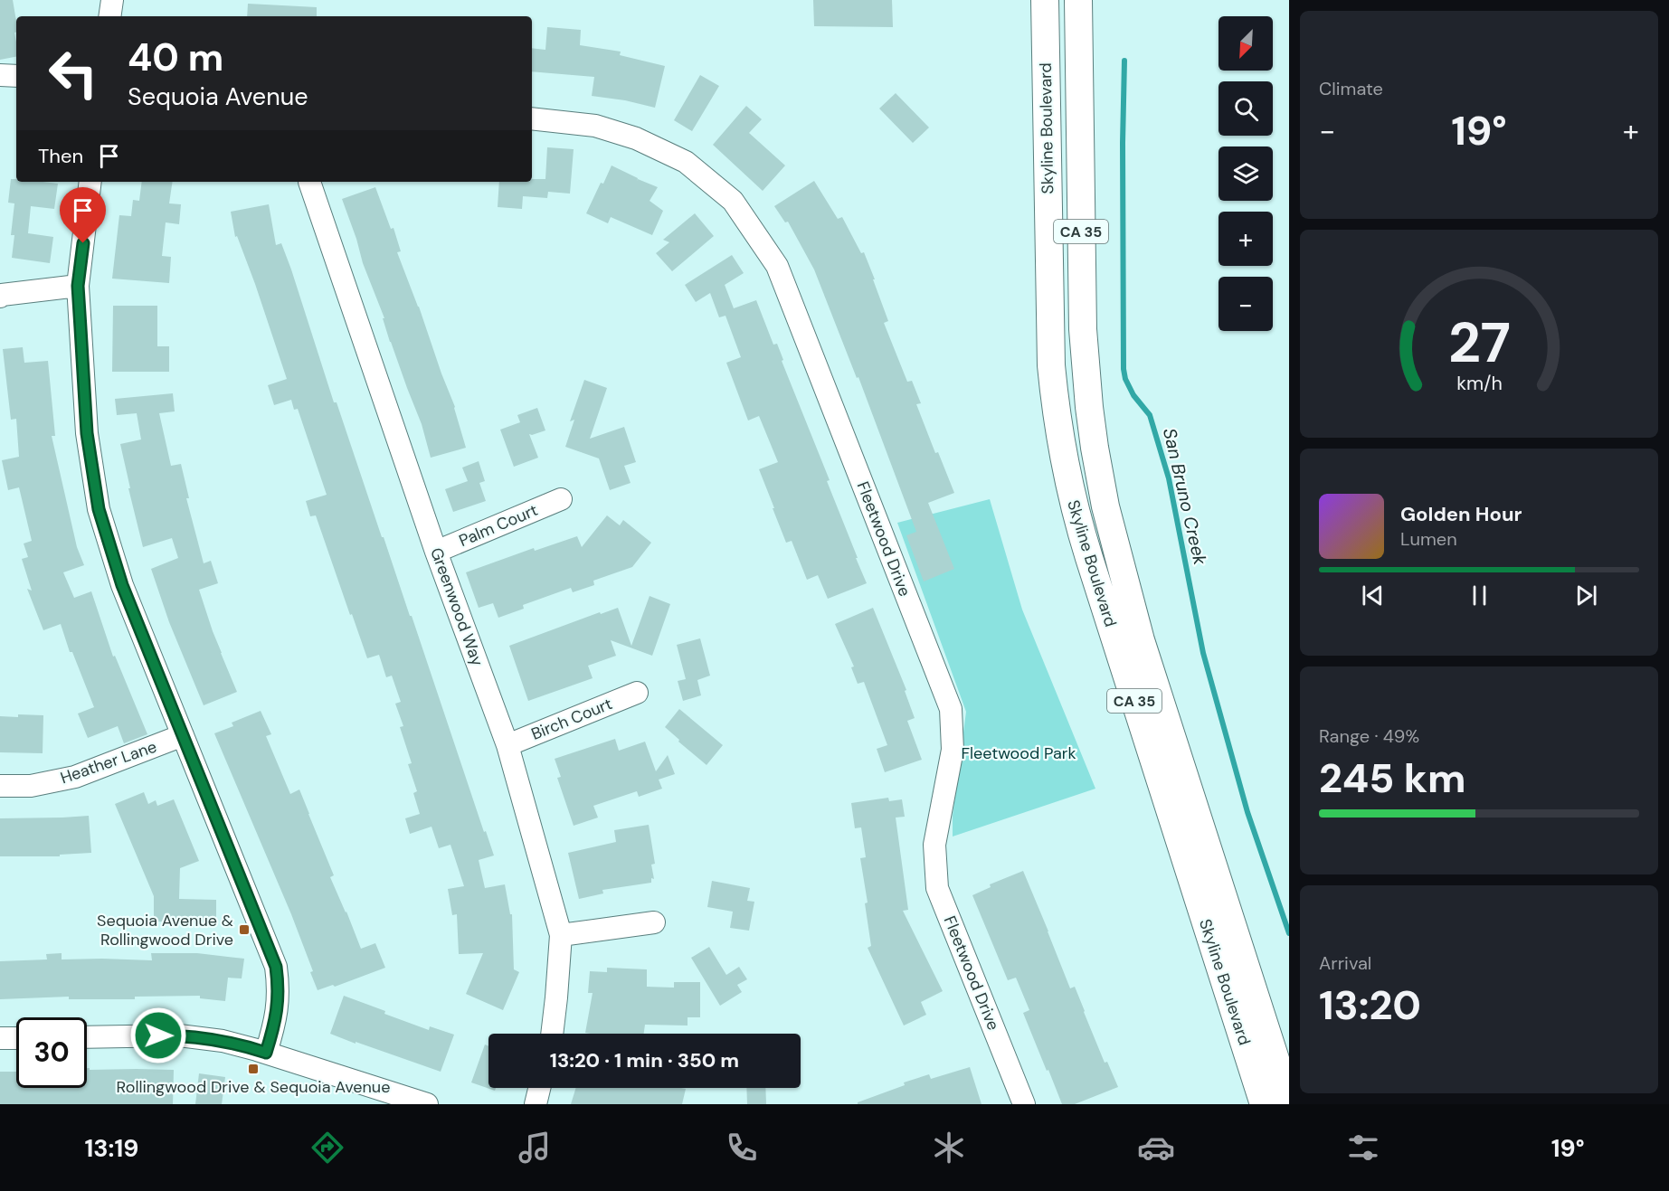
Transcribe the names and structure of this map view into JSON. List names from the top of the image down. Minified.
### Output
{"streets":{"main road":["Skyline Boulevard","CA 35"],"street":["Palm Court","Fleetwood Drive","Greenwood Way","Birch Court","Heather Lane"]},"crossings":[["Palm Court","Greenwood Way"],["Greenwood Way","Birch Court"]],"water":["San Bruno Creek"],"parks":["Fleetwood Park"],"places":{"transit":["Sequoia Avenue & Rollingwood Drive","Rollingwood Drive & Sequoia Avenue"]},"north":"bottom left","page":{"tile":["Climate",["Range · 49%","245 km"],["Arrival","13:20"]],"map_buttons":["+","−"],"turn":["40 m","Sequoia Avenue"],"heat":["−","19°","+"],"then":"Then","song":["Golden Hour","Lumen"],"limit":"30","trip":"13:20 · 1 min · 350 m","tabs":["13:19","19°"],"gauge":["27","km/h"]}}
